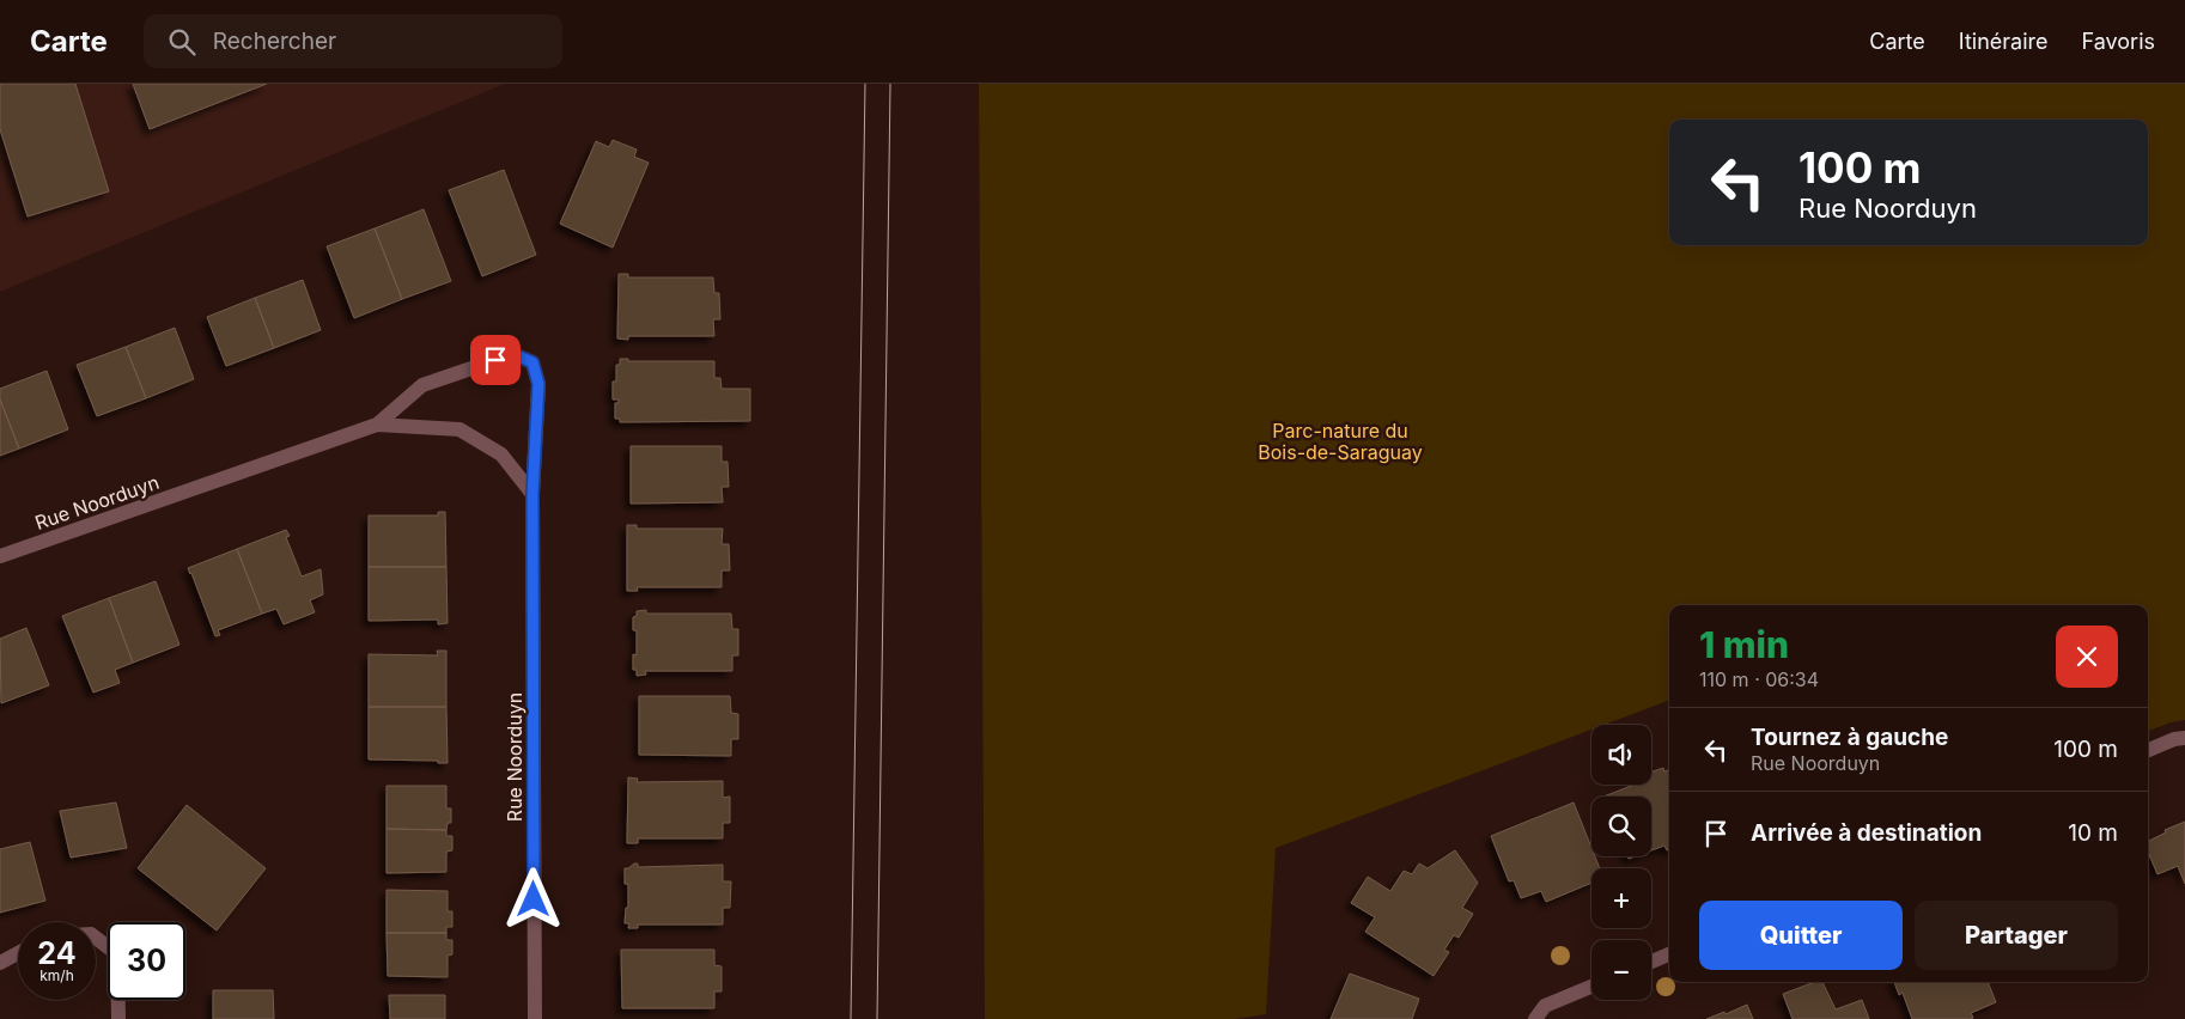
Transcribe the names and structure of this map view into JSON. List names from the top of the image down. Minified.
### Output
{"streets":{"street":["Rue Noorduyn"]},"parks":["Parc-nature du Bois-de-Saraguay"],"page":{"header":"Carte","search":"Rechercher","nav":["Carte","Itinéraire","Favoris"],"turn":["100 m","Rue Noorduyn"],"heading":["1 min","110 m · 06:34"],"list":[{"name":"Tournez à gauche","note":"Rue Noorduyn","value":"100 m"},{"name":"Arrivée à destination","value":"10 m"}],"map_buttons":["+","−"],"buttons":["Quitter","Partager"],"speed":"24 km/h","limit":"30"}}
